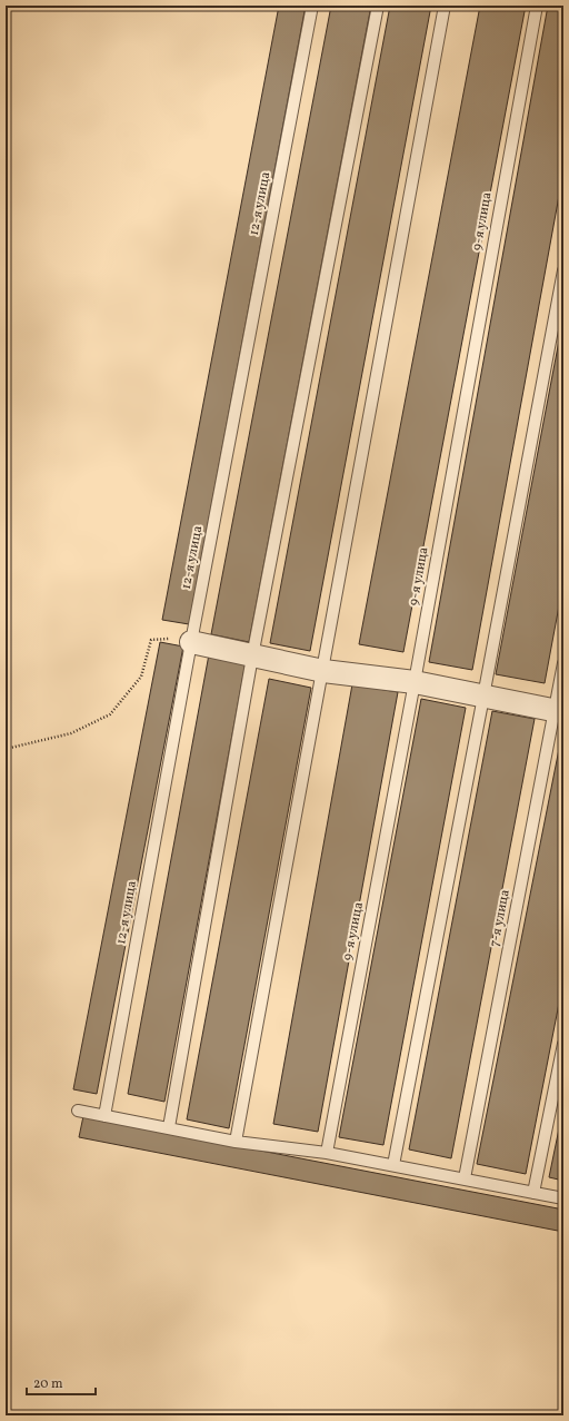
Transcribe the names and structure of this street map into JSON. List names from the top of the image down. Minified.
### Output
{"streets":{"lane":["12-я улица","9-я улица","7-я улица"]},"scale_bar":"20 m"}
